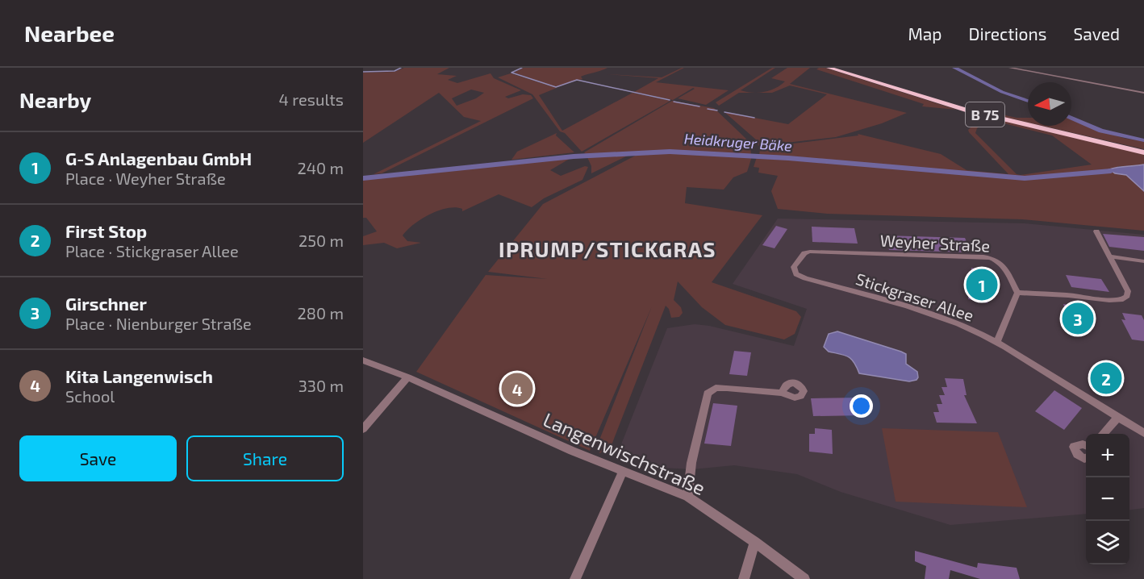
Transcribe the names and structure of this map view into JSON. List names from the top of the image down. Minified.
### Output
{"streets":{"highway":["B 75"],"street":["Weyher Straße","Stickgraser Allee","Langenwischstraße"]},"crossings":[["Weyher Straße","Stickgraser Allee"]],"districts":["IPRUMP/STICKGRAS"],"water":["Heidkruger Bäke"],"north":"left","page":{"header":"Nearbee","nav":["Map","Directions","Saved"],"heading":["Nearby","4 results"],"list":[{"mark":"1","name":"G-S Anlagenbau GmbH","note":"Place · Weyher Straße","value":"240 m"},{"mark":"2","name":"First Stop","note":"Place · Stickgraser Allee","value":"250 m"},{"mark":"3","name":"Girschner","note":"Place · Nienburger Straße","value":"280 m"},{"mark":"4","name":"Kita Langenwisch","note":"School","value":"330 m"}],"pins":["1","3","2","4"],"buttons":["Save","Share"],"map_buttons":["+","−"]}}
